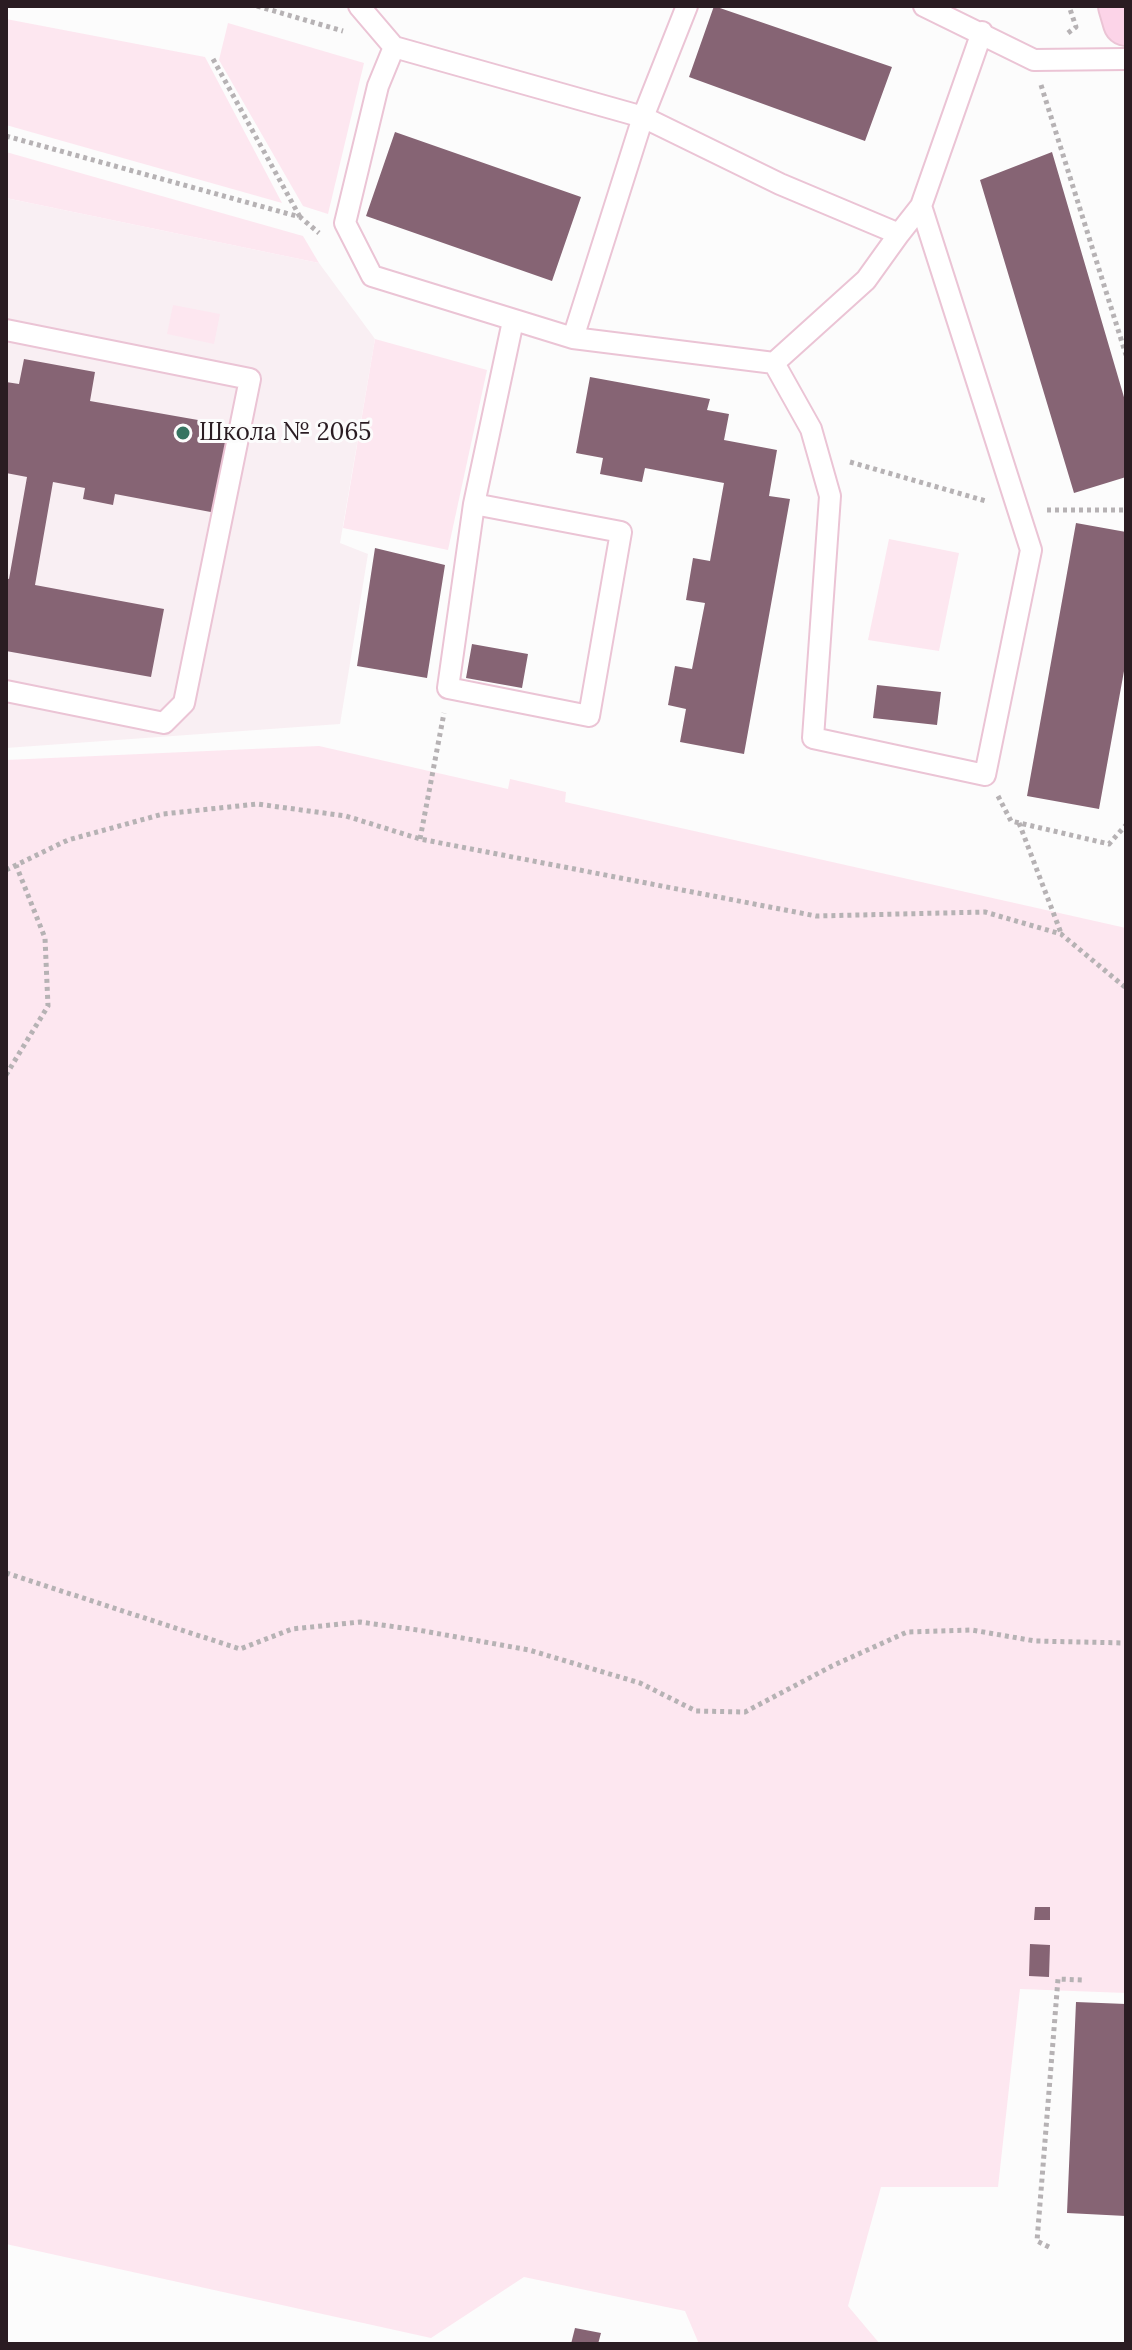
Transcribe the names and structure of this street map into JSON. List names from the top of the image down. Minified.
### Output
{"places":["Школа № 2065"]}
